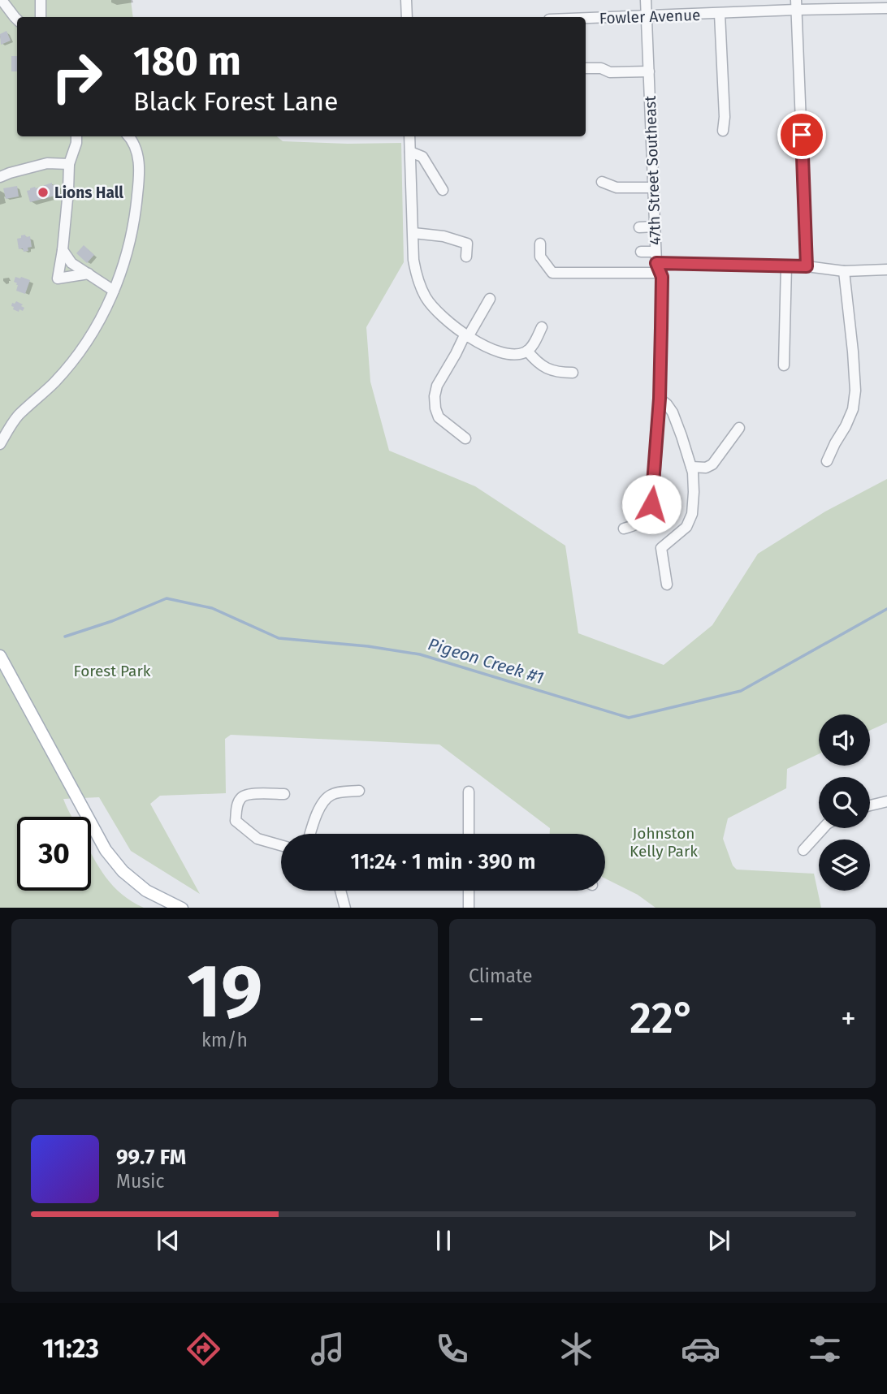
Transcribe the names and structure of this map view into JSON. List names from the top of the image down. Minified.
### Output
{"streets":{"street":["Fowler Avenue","47th Street Southeast"]},"crossings":[["Fowler Avenue","47th Street Southeast"]],"water":["Pigeon Creek #1"],"parks":["Forest Park","Johnston Kelly Park"],"places":["Lions Hall"],"page":{"turn":["180 m","Black Forest Lane"],"limit":"30","trip":"11:24 · 1 min · 390 m","tile":[["19","km/h"],"Climate"],"heat":["−","22°","+"],"song":["99.7 FM","Music"],"tabs":"11:23"}}
